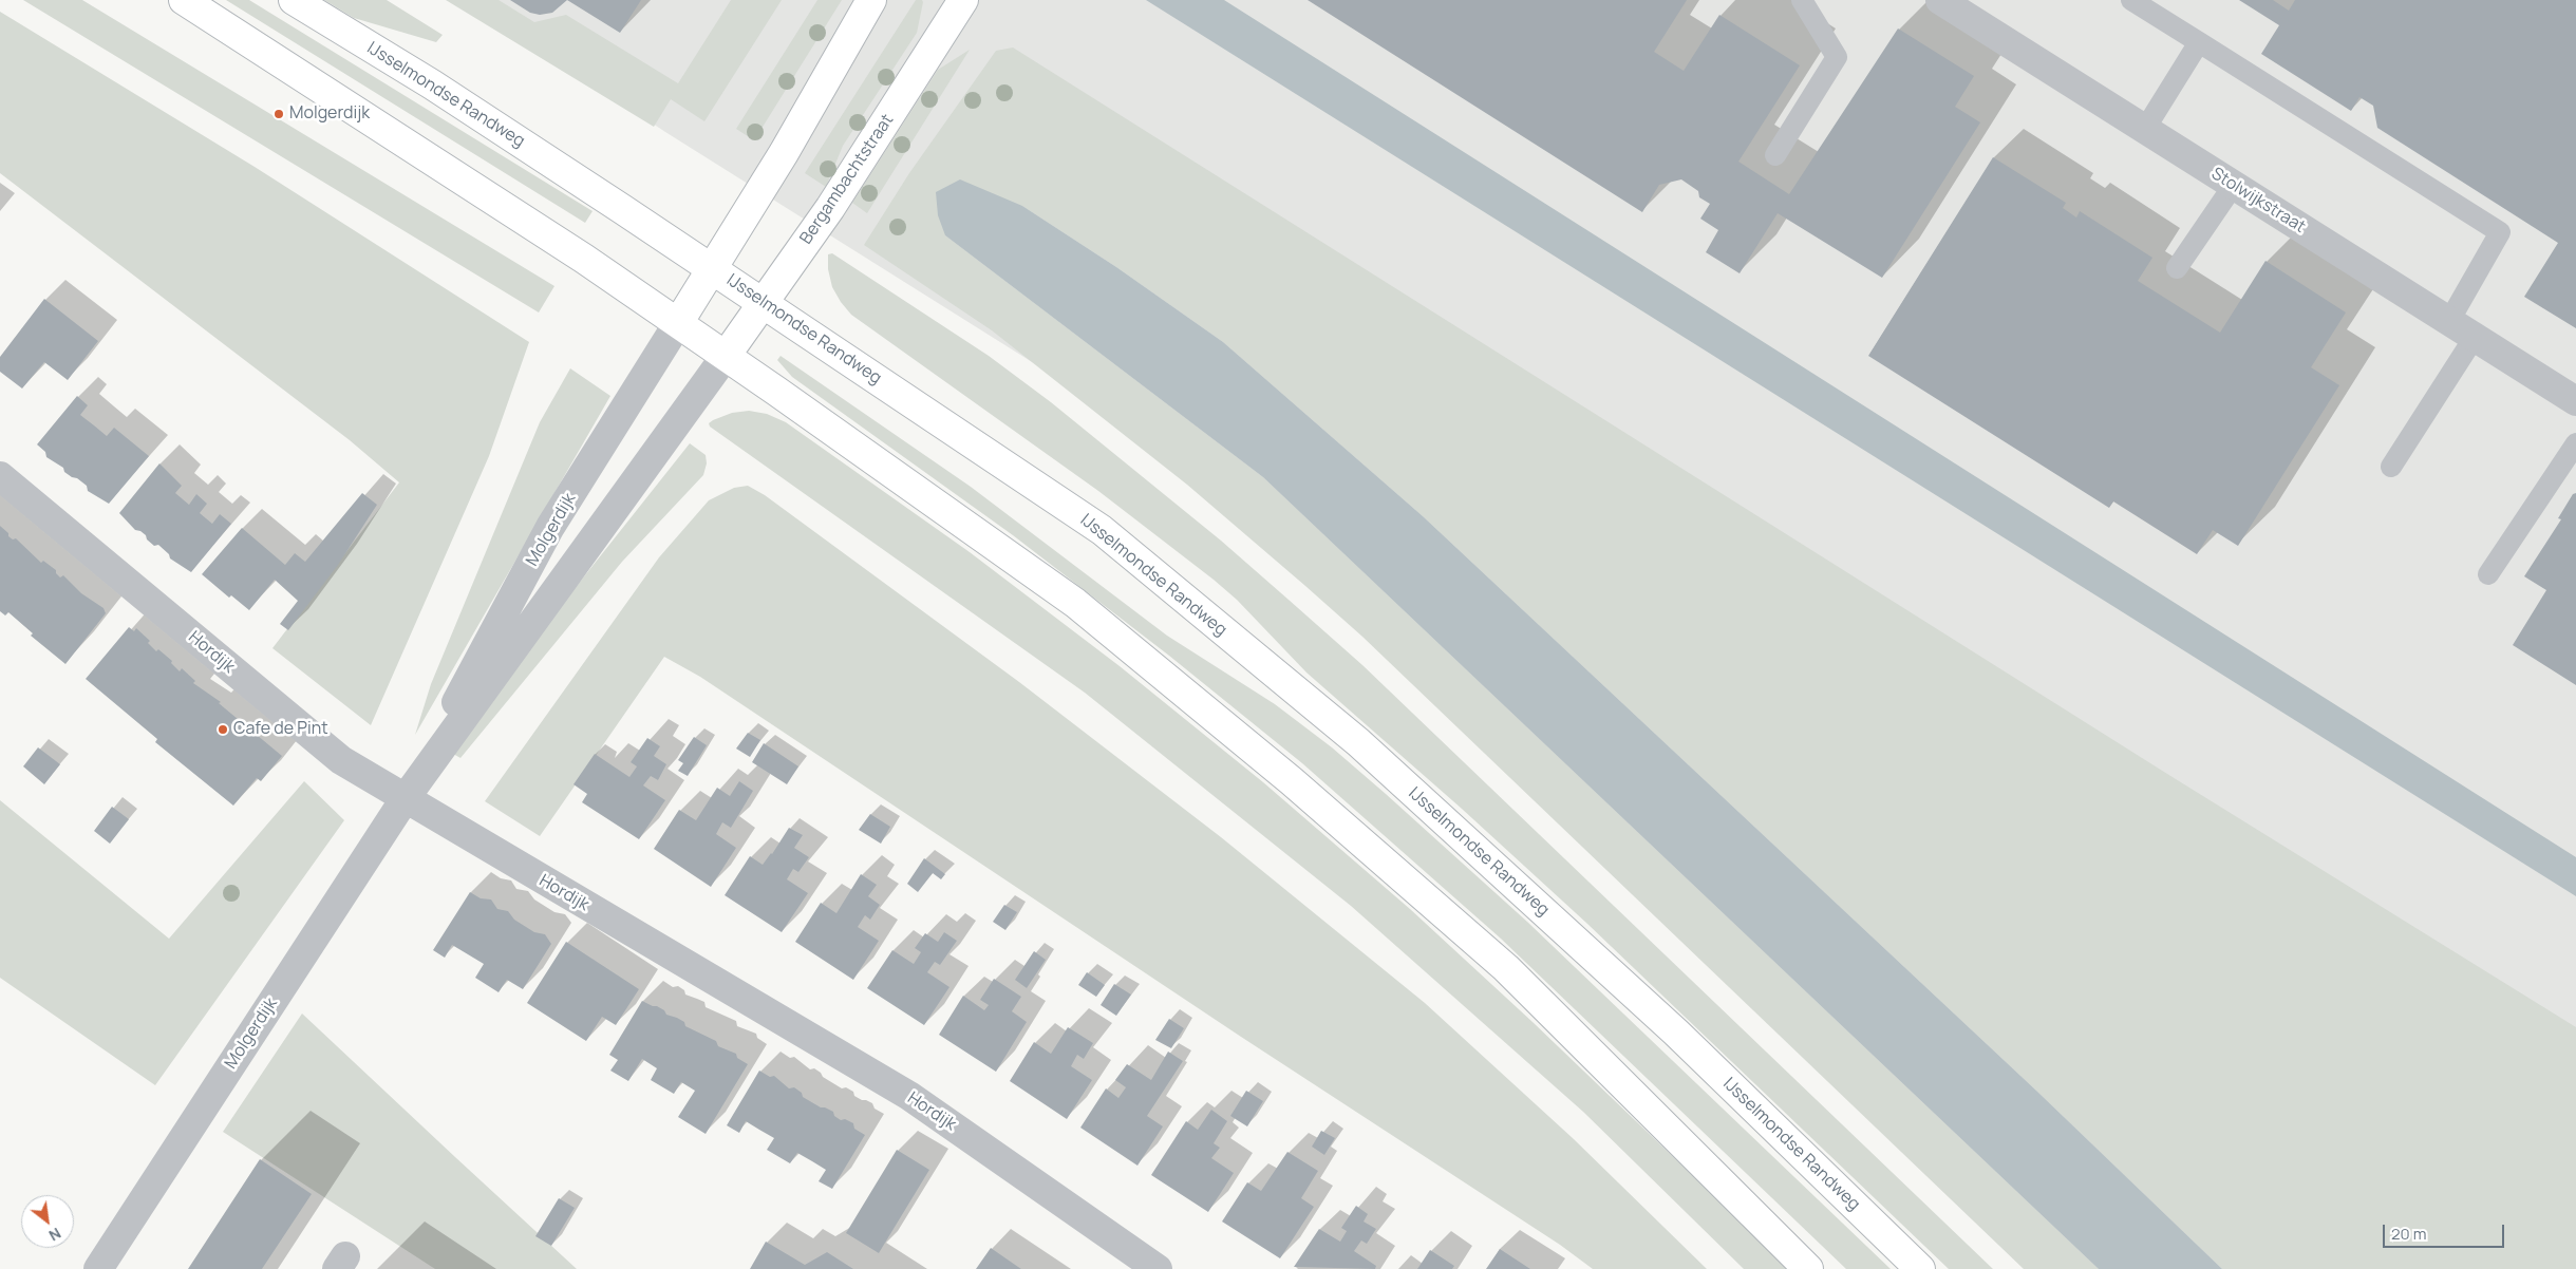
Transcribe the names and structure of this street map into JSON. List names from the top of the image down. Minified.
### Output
{"streets":{"main road":["IJsselmondse Randweg","Bergambachtstraat","Molgerdijk"],"street":["Stolwijkstraat","Hordijk"]},"crossings":[["IJsselmondse Randweg","Bergambachtstraat"],["IJsselmondse Randweg","Molgerdijk"],["Bergambachtstraat","Molgerdijk"],["Molgerdijk","Hordijk"]],"places":["Molgerdijk","Cafe de Pint"],"scale_bar":"20 m","north":"bottom right"}
